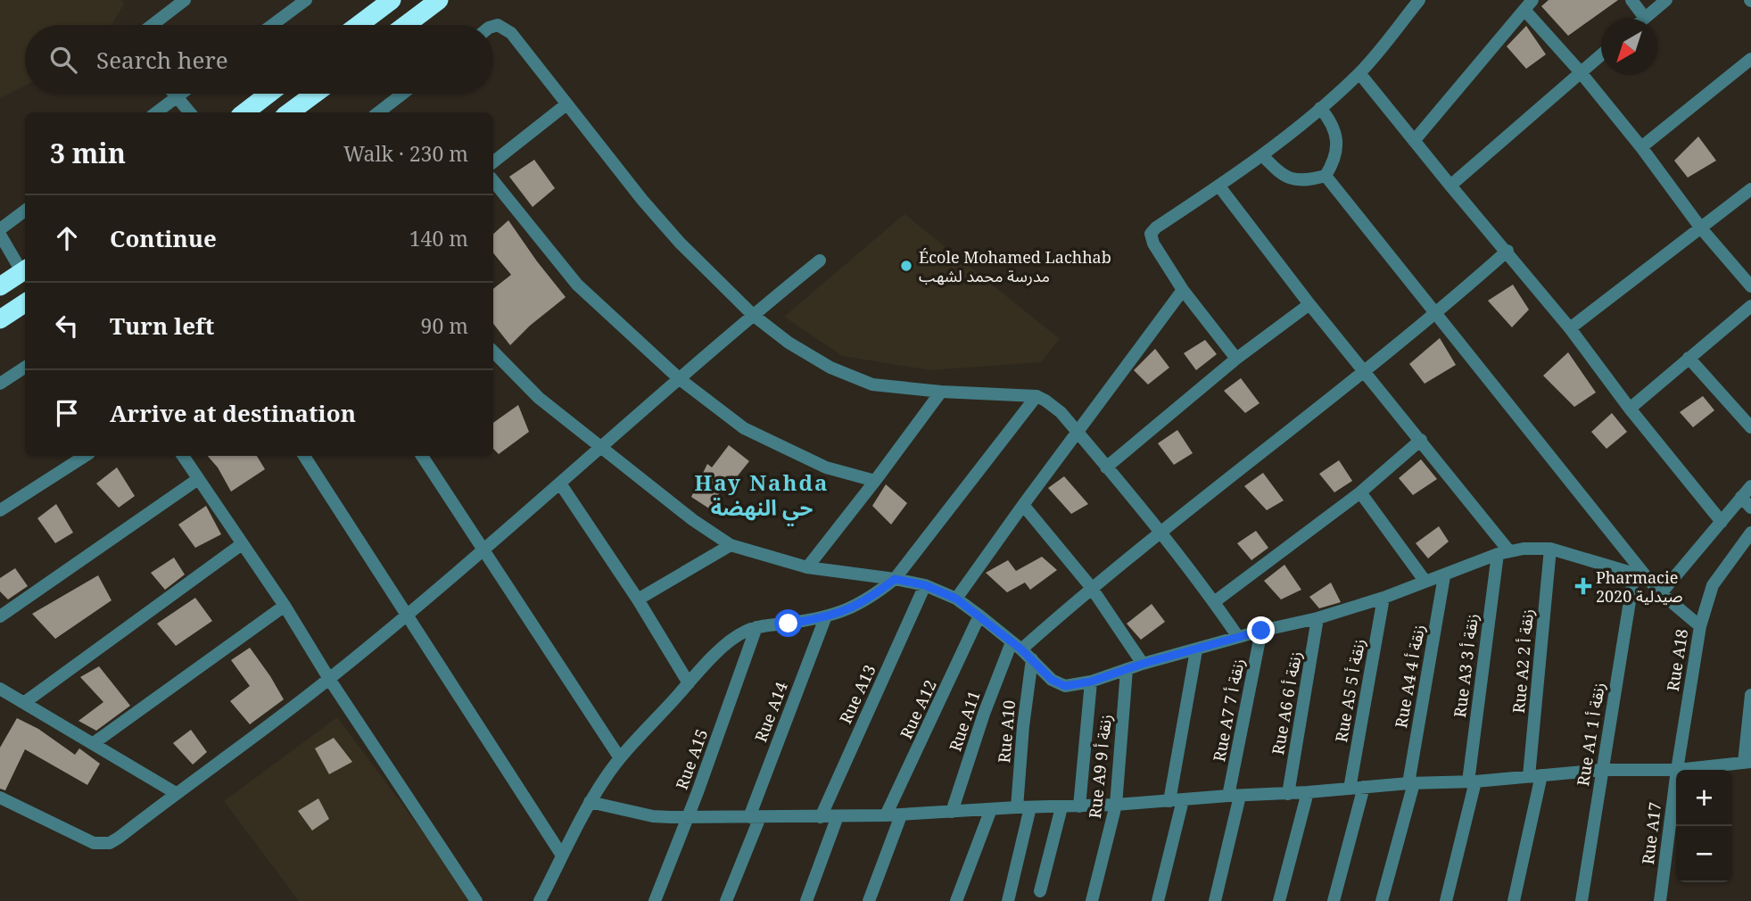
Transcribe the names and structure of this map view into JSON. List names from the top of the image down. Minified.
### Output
{"streets":{"street":["Rue A18","Rue A2 زنقة أ 2","Rue A3 زنقة أ 3","Rue A4 زنقة أ 4","Rue A5 زنقة أ 5","Rue A13","Rue A6 زنقة أ 6","Rue A12","Rue A7 زنقة أ 7","Rue A14","Rue A11","Rue A10","Rue A1 زنقة أ 1","Rue A15","Rue A9 زنقة أ 9","Rue A17"]},"districts":["Hay Nahda حي النهضة"],"places":{"other":["École Mohamed Lachhab مدرسة محمد لشهب"],"health":["Pharmacie 2020 صيدلية"]},"north":"bottom left","page":{"search":"Search here","heading":["3 min","Walk · 230 m"],"list":[["Continue","140 m"],["Turn left","90 m"],"Arrive at destination"],"map_buttons":["+","−"]}}
